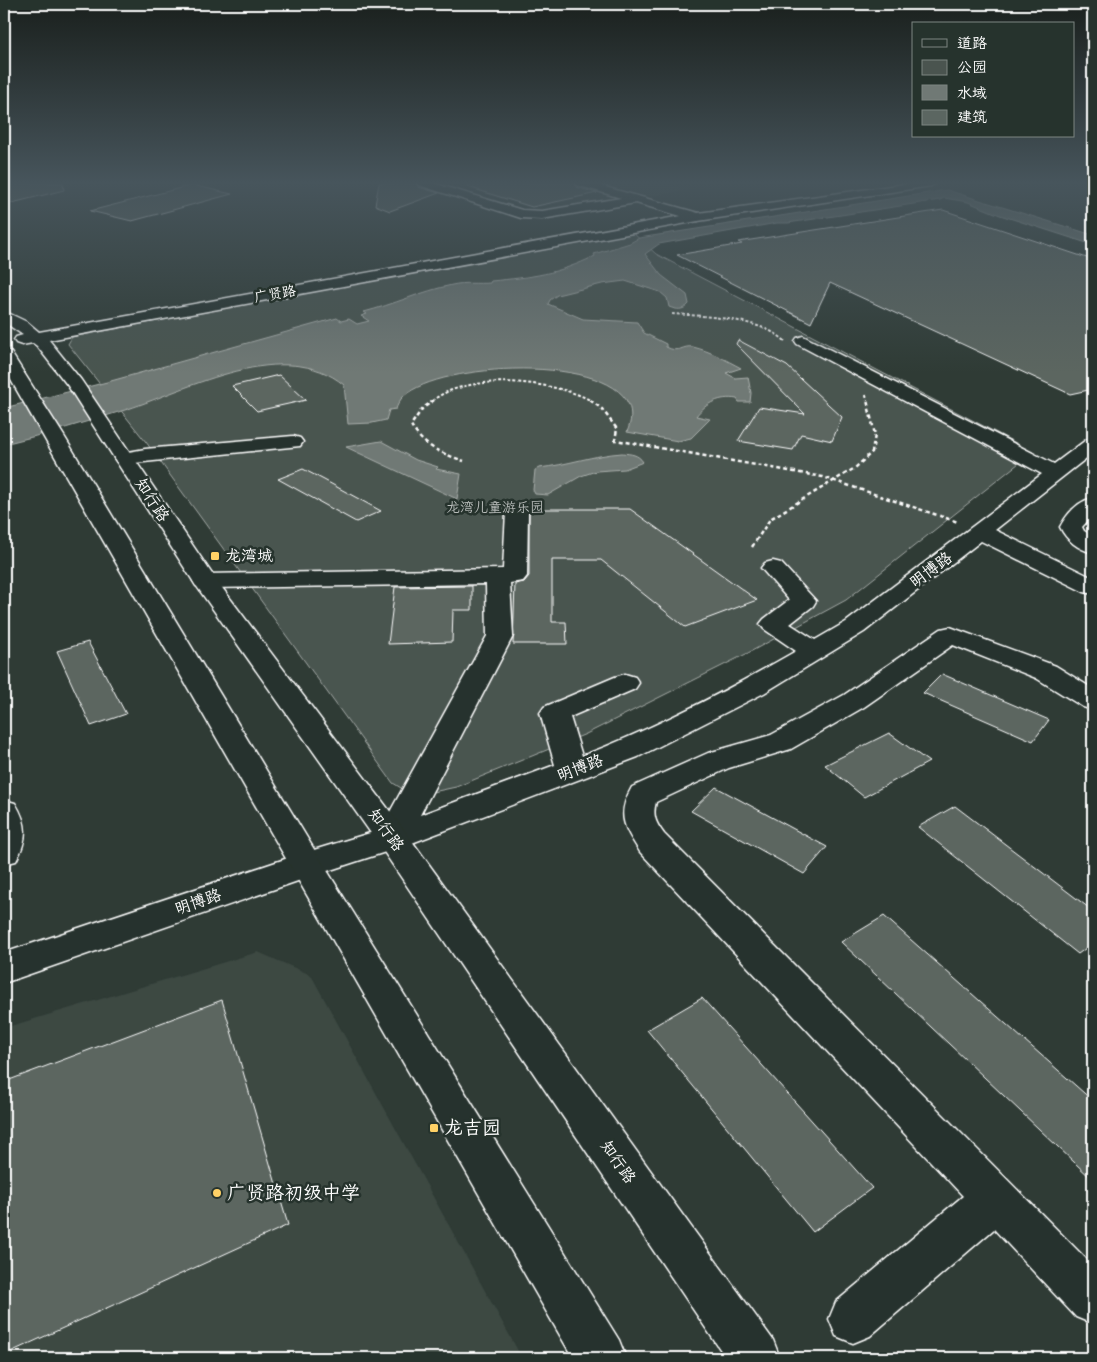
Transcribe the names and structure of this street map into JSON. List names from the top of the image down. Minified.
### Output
{"streets":{"main road":["广贤路","知行路","明博路"]},"crossings":[["广贤路","知行路"],["知行路","明博路"]],"parks":["龙湾儿童游乐园"],"places":{"transit":["龙湾城","龙吉园"],"other":["广贤路初级中学"]},"legend":["道路","公园","水域","建筑"]}
